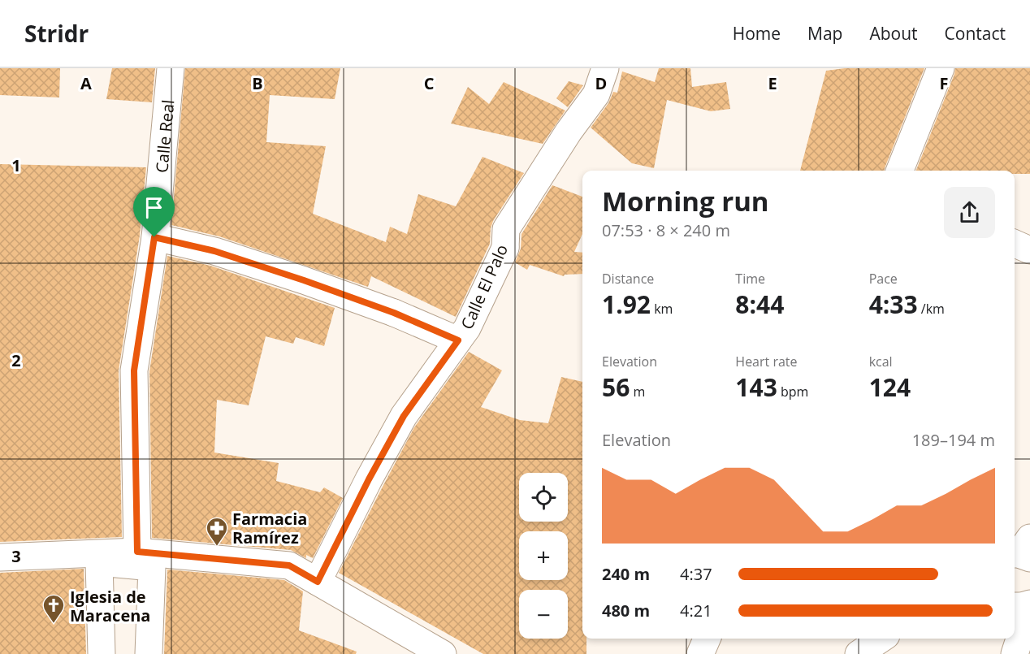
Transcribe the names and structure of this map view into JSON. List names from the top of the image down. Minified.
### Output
{"streets":{"street":["Calle Real","Calle El Palo"]},"places":{"pharmacy":["Farmacia Ramírez"],"church":["Iglesia de Maracena"]},"page":{"header":"Stridr","nav":["Home","Map","About","Contact"],"heading":["Morning run","07:53 · 8 × 240 m"],"stats":[["Distance","1.92 km"],["Time","8:44"],["Pace","4:33 /km"],["Elevation","56 m"],["Heart rate","143 bpm"],["kcal","124"]],"chart":["Elevation","189–194 m"],"map_buttons":["+","−"],"list":[{"name":"240 m","note":"4:37"},{"name":"480 m","note":"4:21"}]},"grid":{"columns":["A","B","C","D","E","F"],"rows":["1","2","3"]}}
